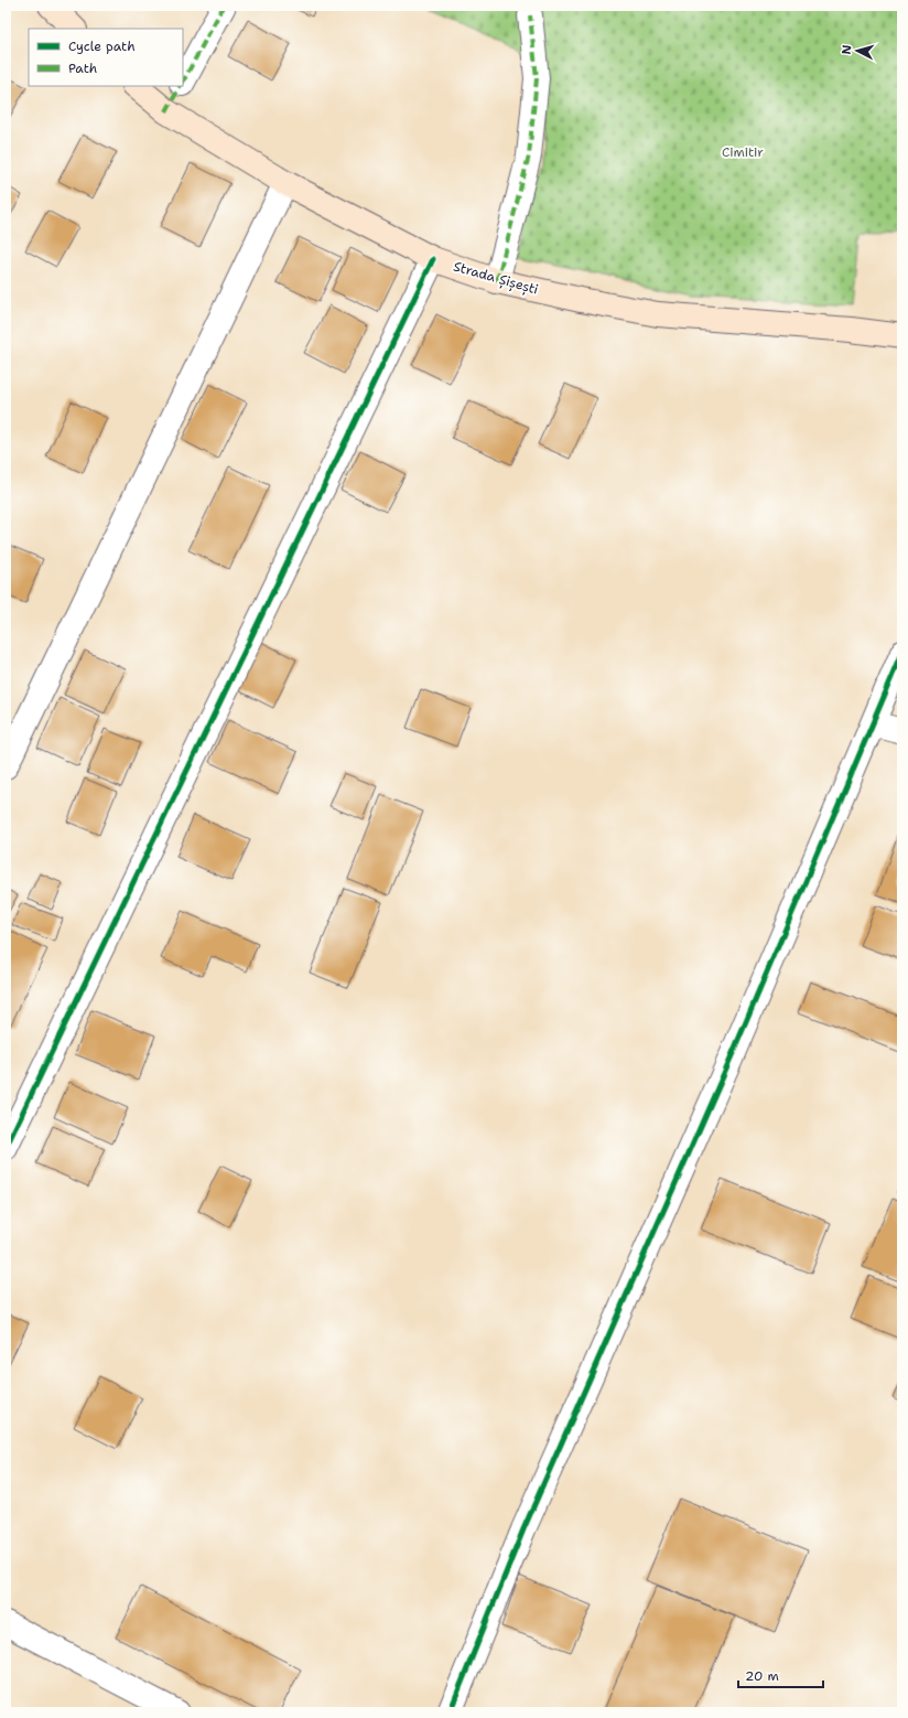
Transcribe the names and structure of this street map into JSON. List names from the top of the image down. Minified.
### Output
{"streets":{"street":["Strada Șișești"]},"parks":["Cimitir"],"legend":["Cycle path","Path"],"scale_bar":"20 m","north":"left"}
